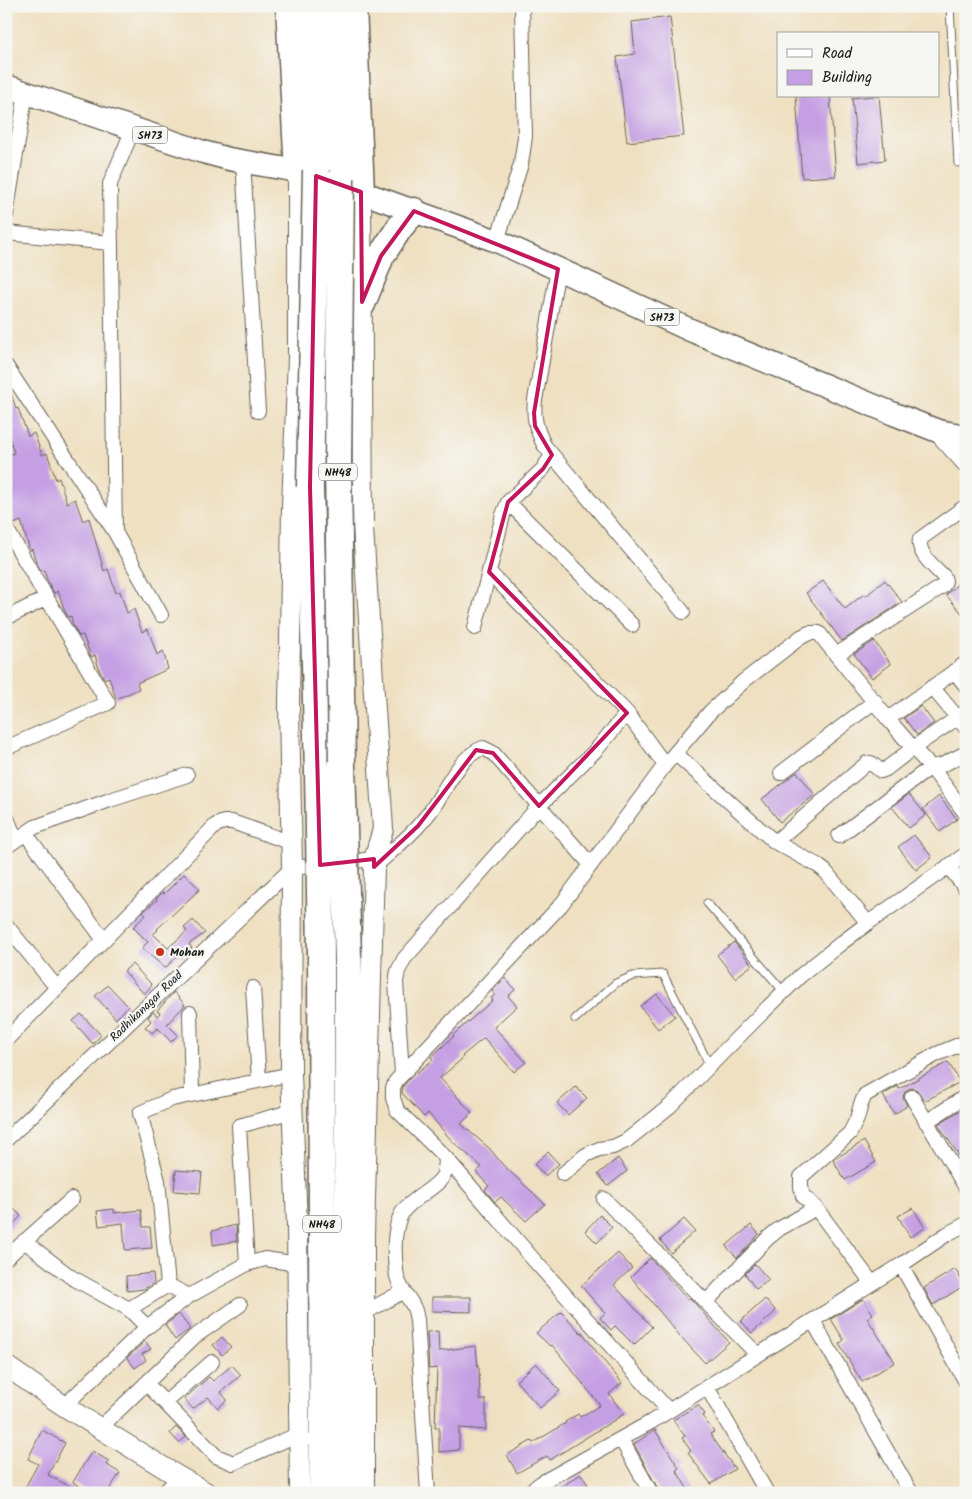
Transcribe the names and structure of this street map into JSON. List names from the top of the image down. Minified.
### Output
{"streets":{"highway":["SH73","NH48"],"street":["Radhikanagar Road"]},"places":["Mohan"],"legend":["Road","Building"]}
